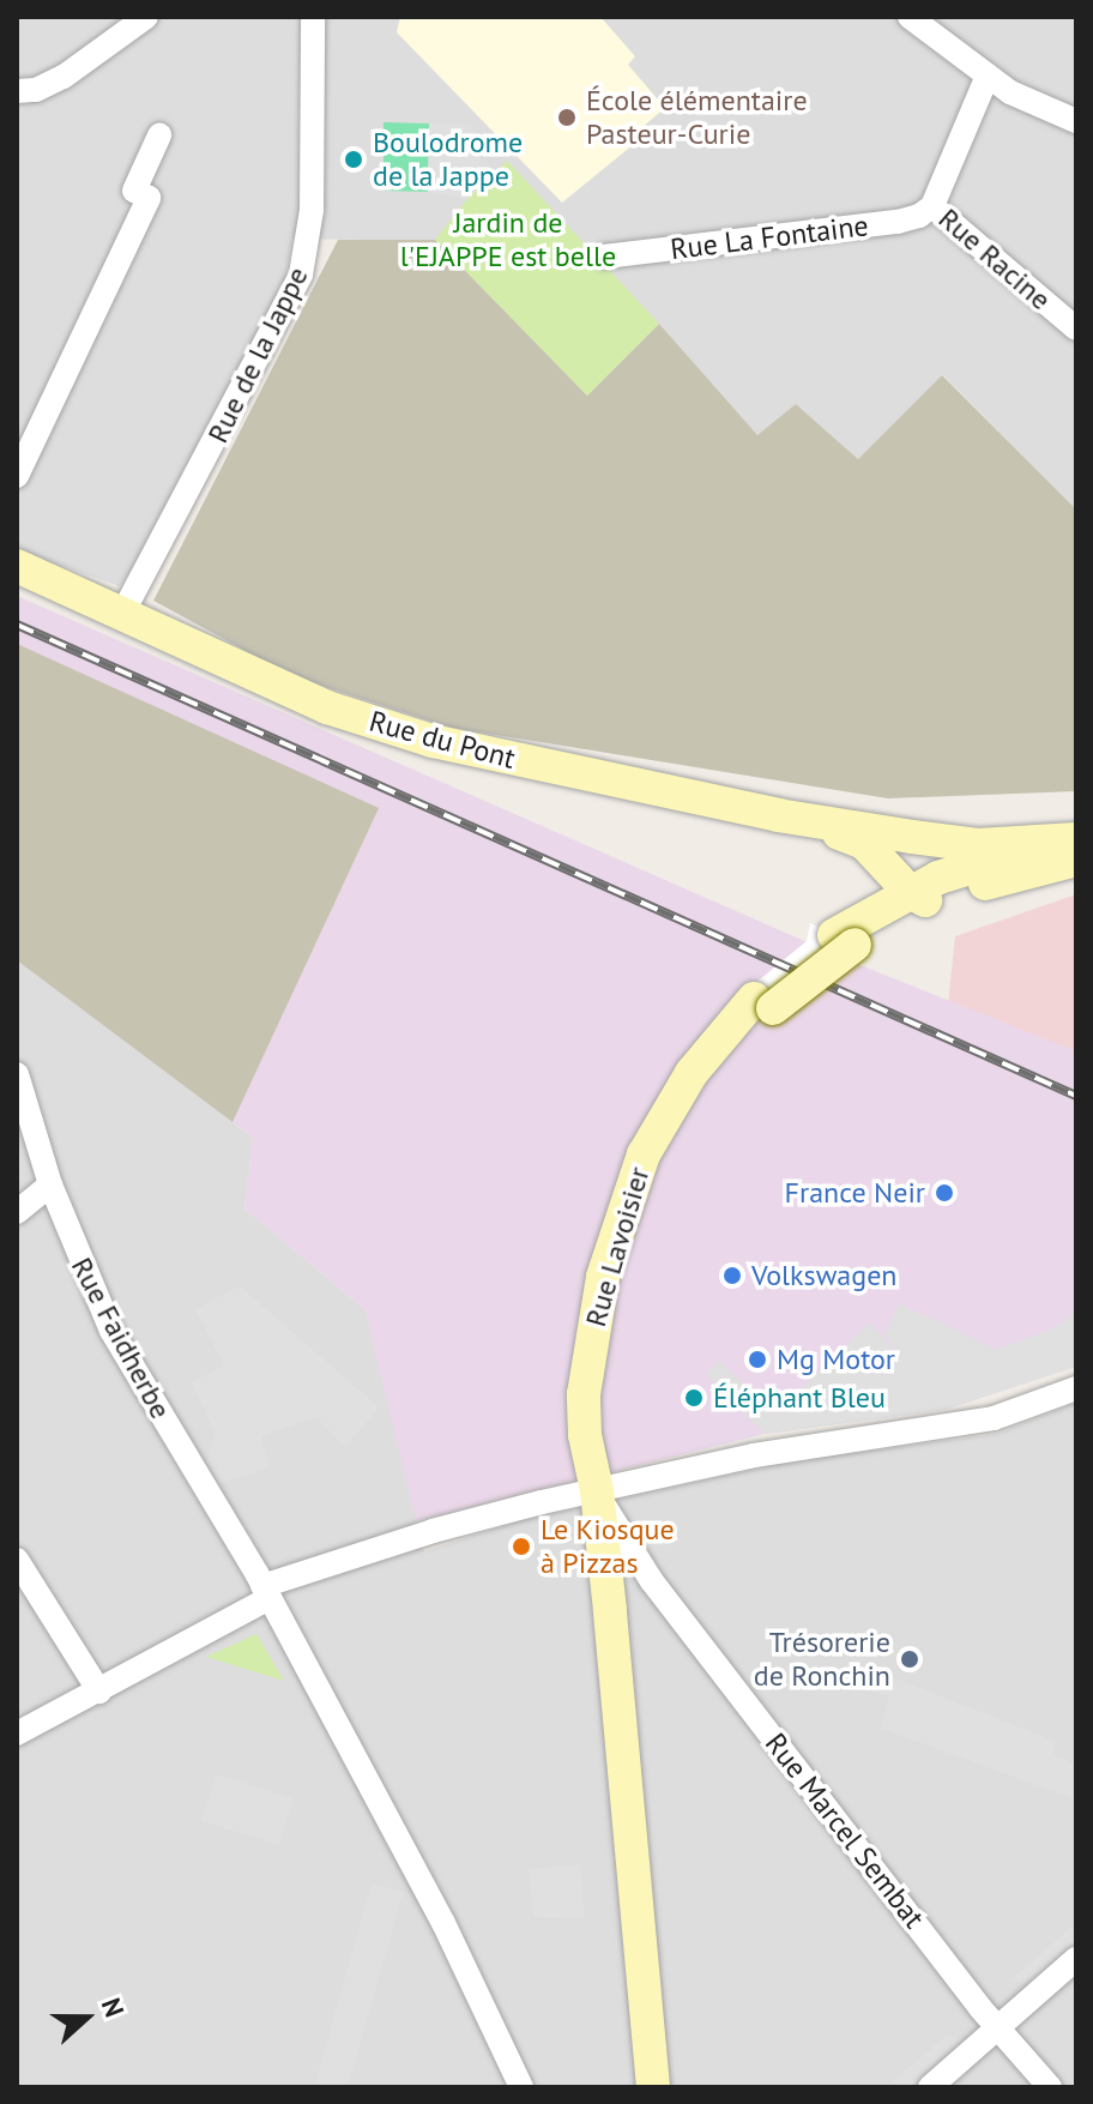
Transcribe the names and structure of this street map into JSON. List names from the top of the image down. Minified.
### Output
{"streets":{"main road":["Rue du Pont","Rue Lavoisier"],"street":["Rue La Fontaine","Rue Racine","Rue de la Jappe","Rue Faidherbe","Rue Marcel Sembat"]},"crossings":[["Rue La Fontaine","Rue Racine"],["Rue de la Jappe","Rue du Pont"],["Rue du Pont","Rue Lavoisier"],["Rue Lavoisier","Rue Marcel Sembat"]],"parks":["Jardin de l'EJAPPE est belle"],"places":["École élémentaire Pasteur-Curie","Boulodrome de la Jappe","France Neir","Volkswagen","Mg Motor","Éléphant Bleu","Le Kiosque à Pizzas","Trésorerie de Ronchin"],"north":"right"}
